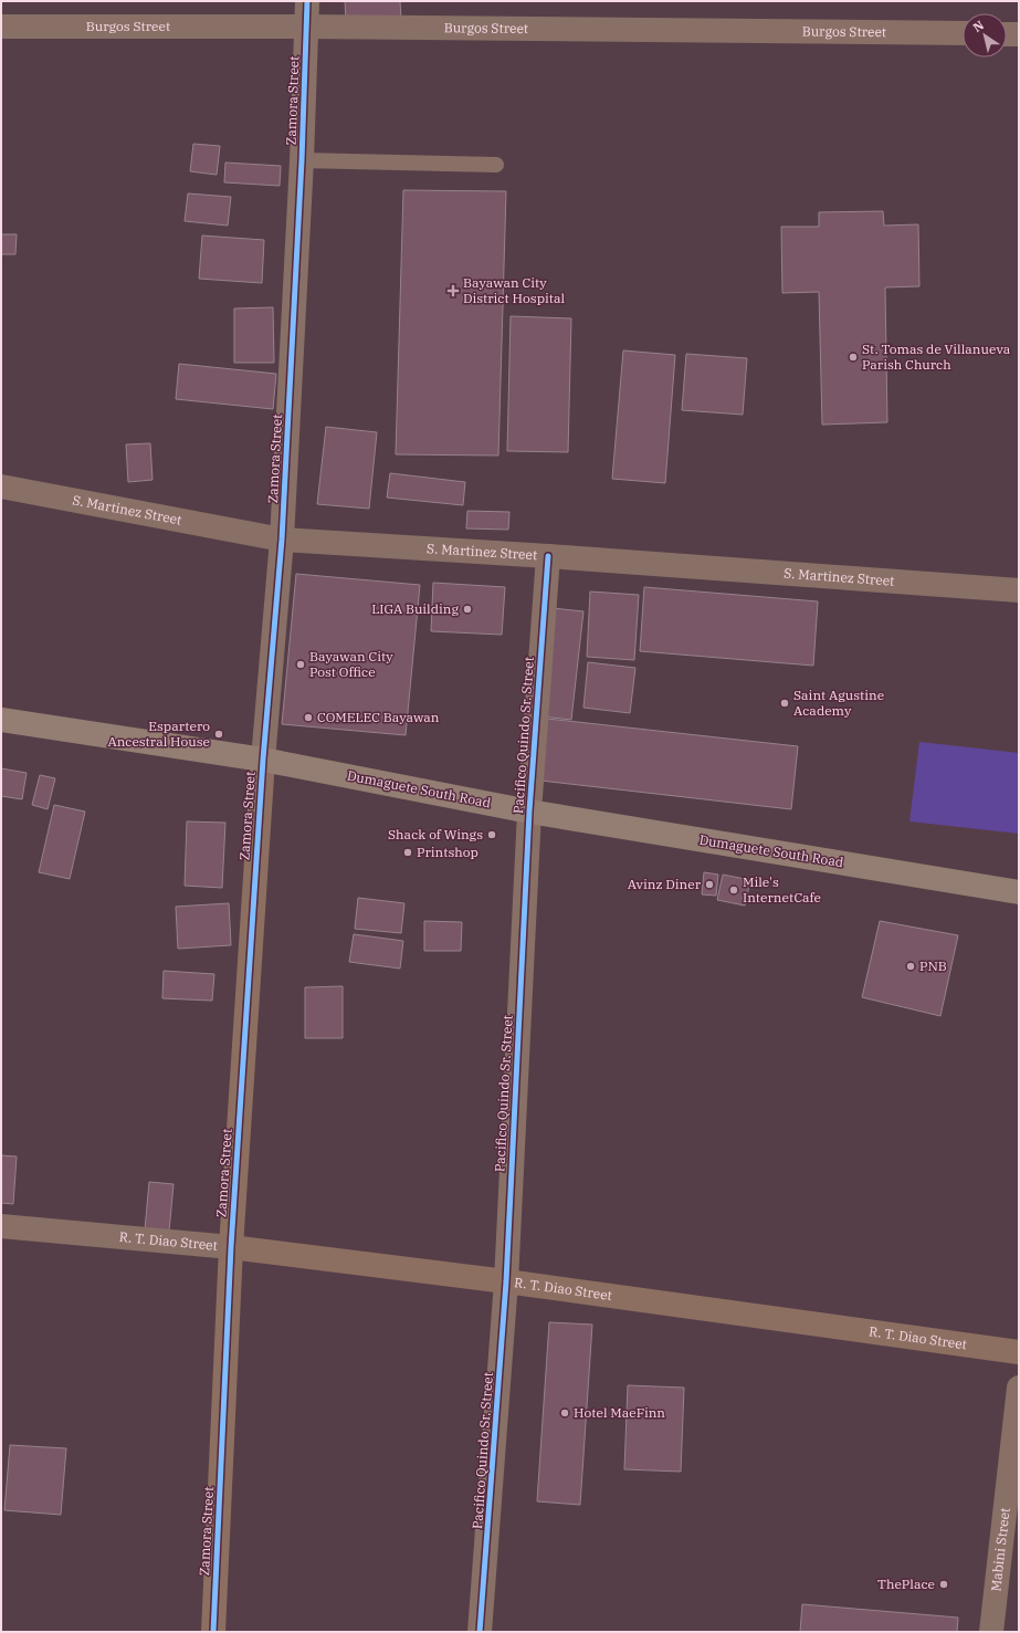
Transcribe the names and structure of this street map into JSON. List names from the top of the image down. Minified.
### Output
{"streets":{"highway":["Dumaguete South Road"],"street":["Burgos Street","Zamora Street","S. Martinez Street","Pacifico Quindo Sr. Street","R. T. Diao Street","Mabini Street"]},"crossings":[["Burgos Street","Zamora Street"],["Zamora Street","S. Martinez Street"],["Zamora Street","Dumaguete South Road"],["Zamora Street","R. T. Diao Street"],["S. Martinez Street","Pacifico Quindo Sr. Street"],["Pacifico Quindo Sr. Street","Dumaguete South Road"],["Pacifico Quindo Sr. Street","R. T. Diao Street"]],"places":{"health":["Bayawan City District Hospital"],"other":["St. Tomas de Villanueva Parish Church","LIGA Building","Bayawan City Post Office","Saint Agustine Academy","COMELEC Bayawan","Espartero Ancestral House","Shack of Wings","Printshop","Avinz Diner","Mile's InternetCafe","PNB","Hotel MaeFinn","ThePlace"]},"north":"top left"}
